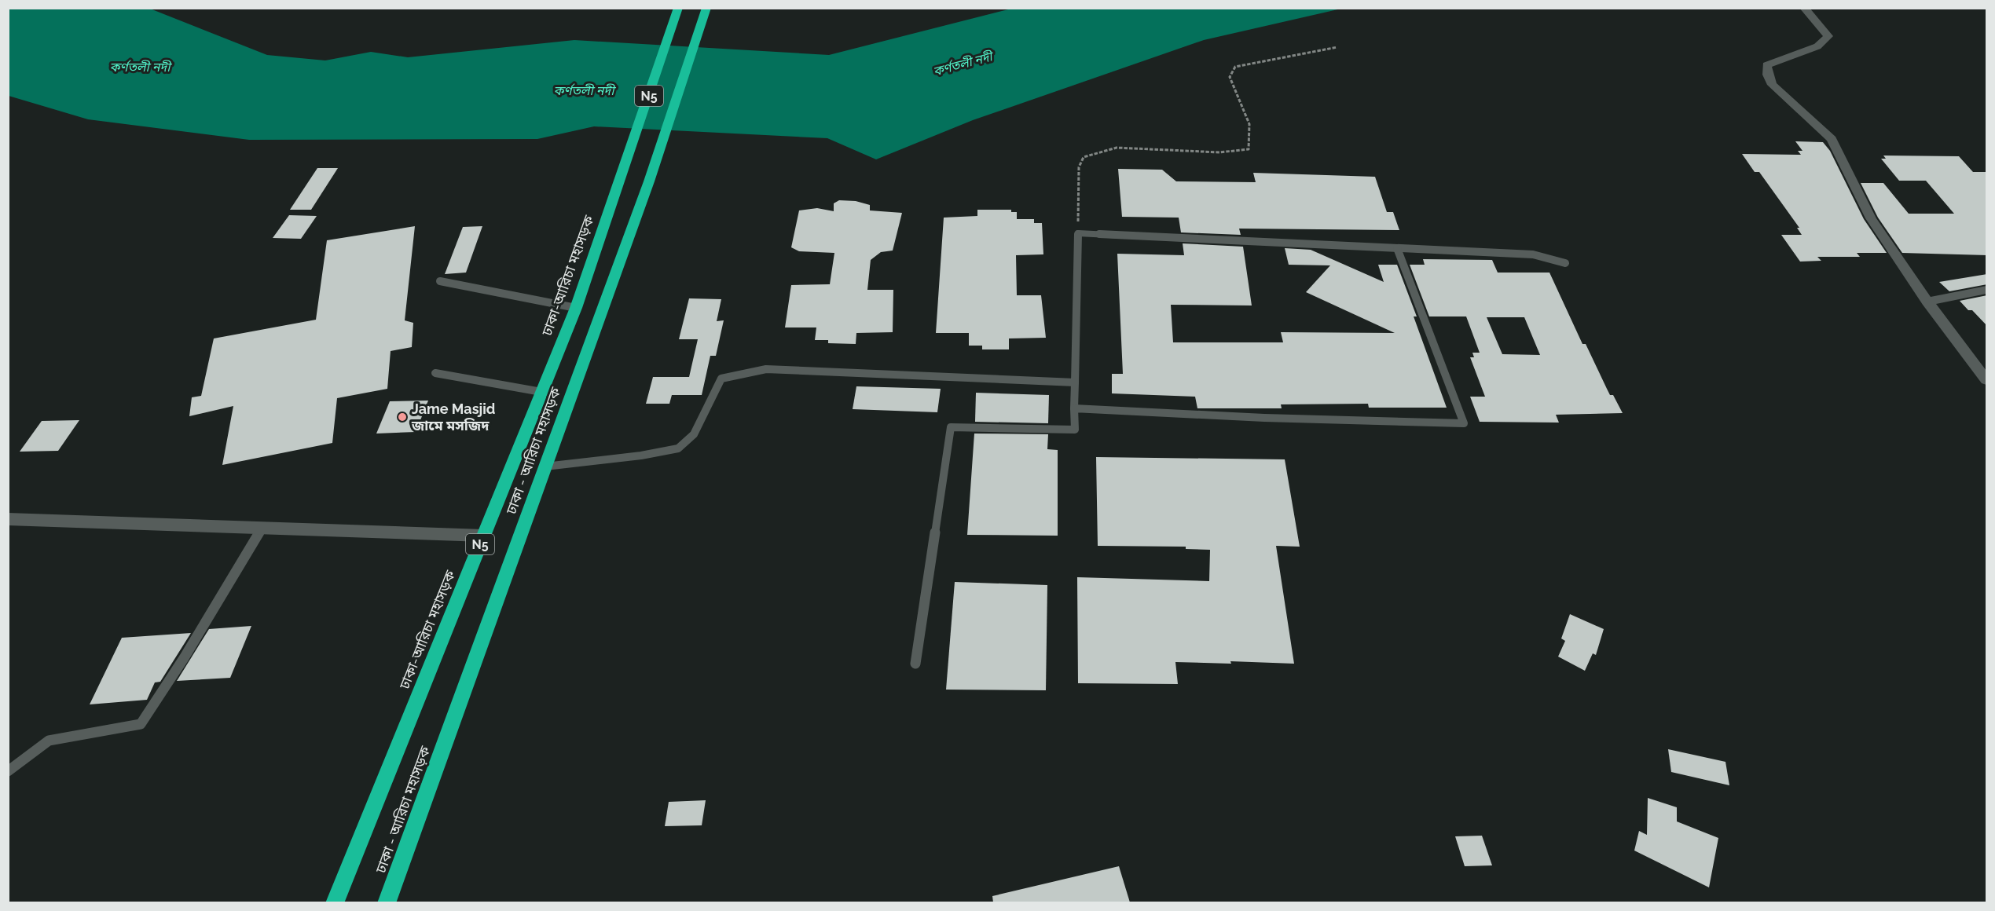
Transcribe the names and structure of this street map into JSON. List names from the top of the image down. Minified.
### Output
{"streets":{"highway":["N5","ঢাকা-আরিচা মহাসড়ক","ঢাকা - আরিচা মহাসড়ক"]},"water":["কর্ণতলী নদী"],"places":["Jame Masjid জামে মসজিদ"]}
